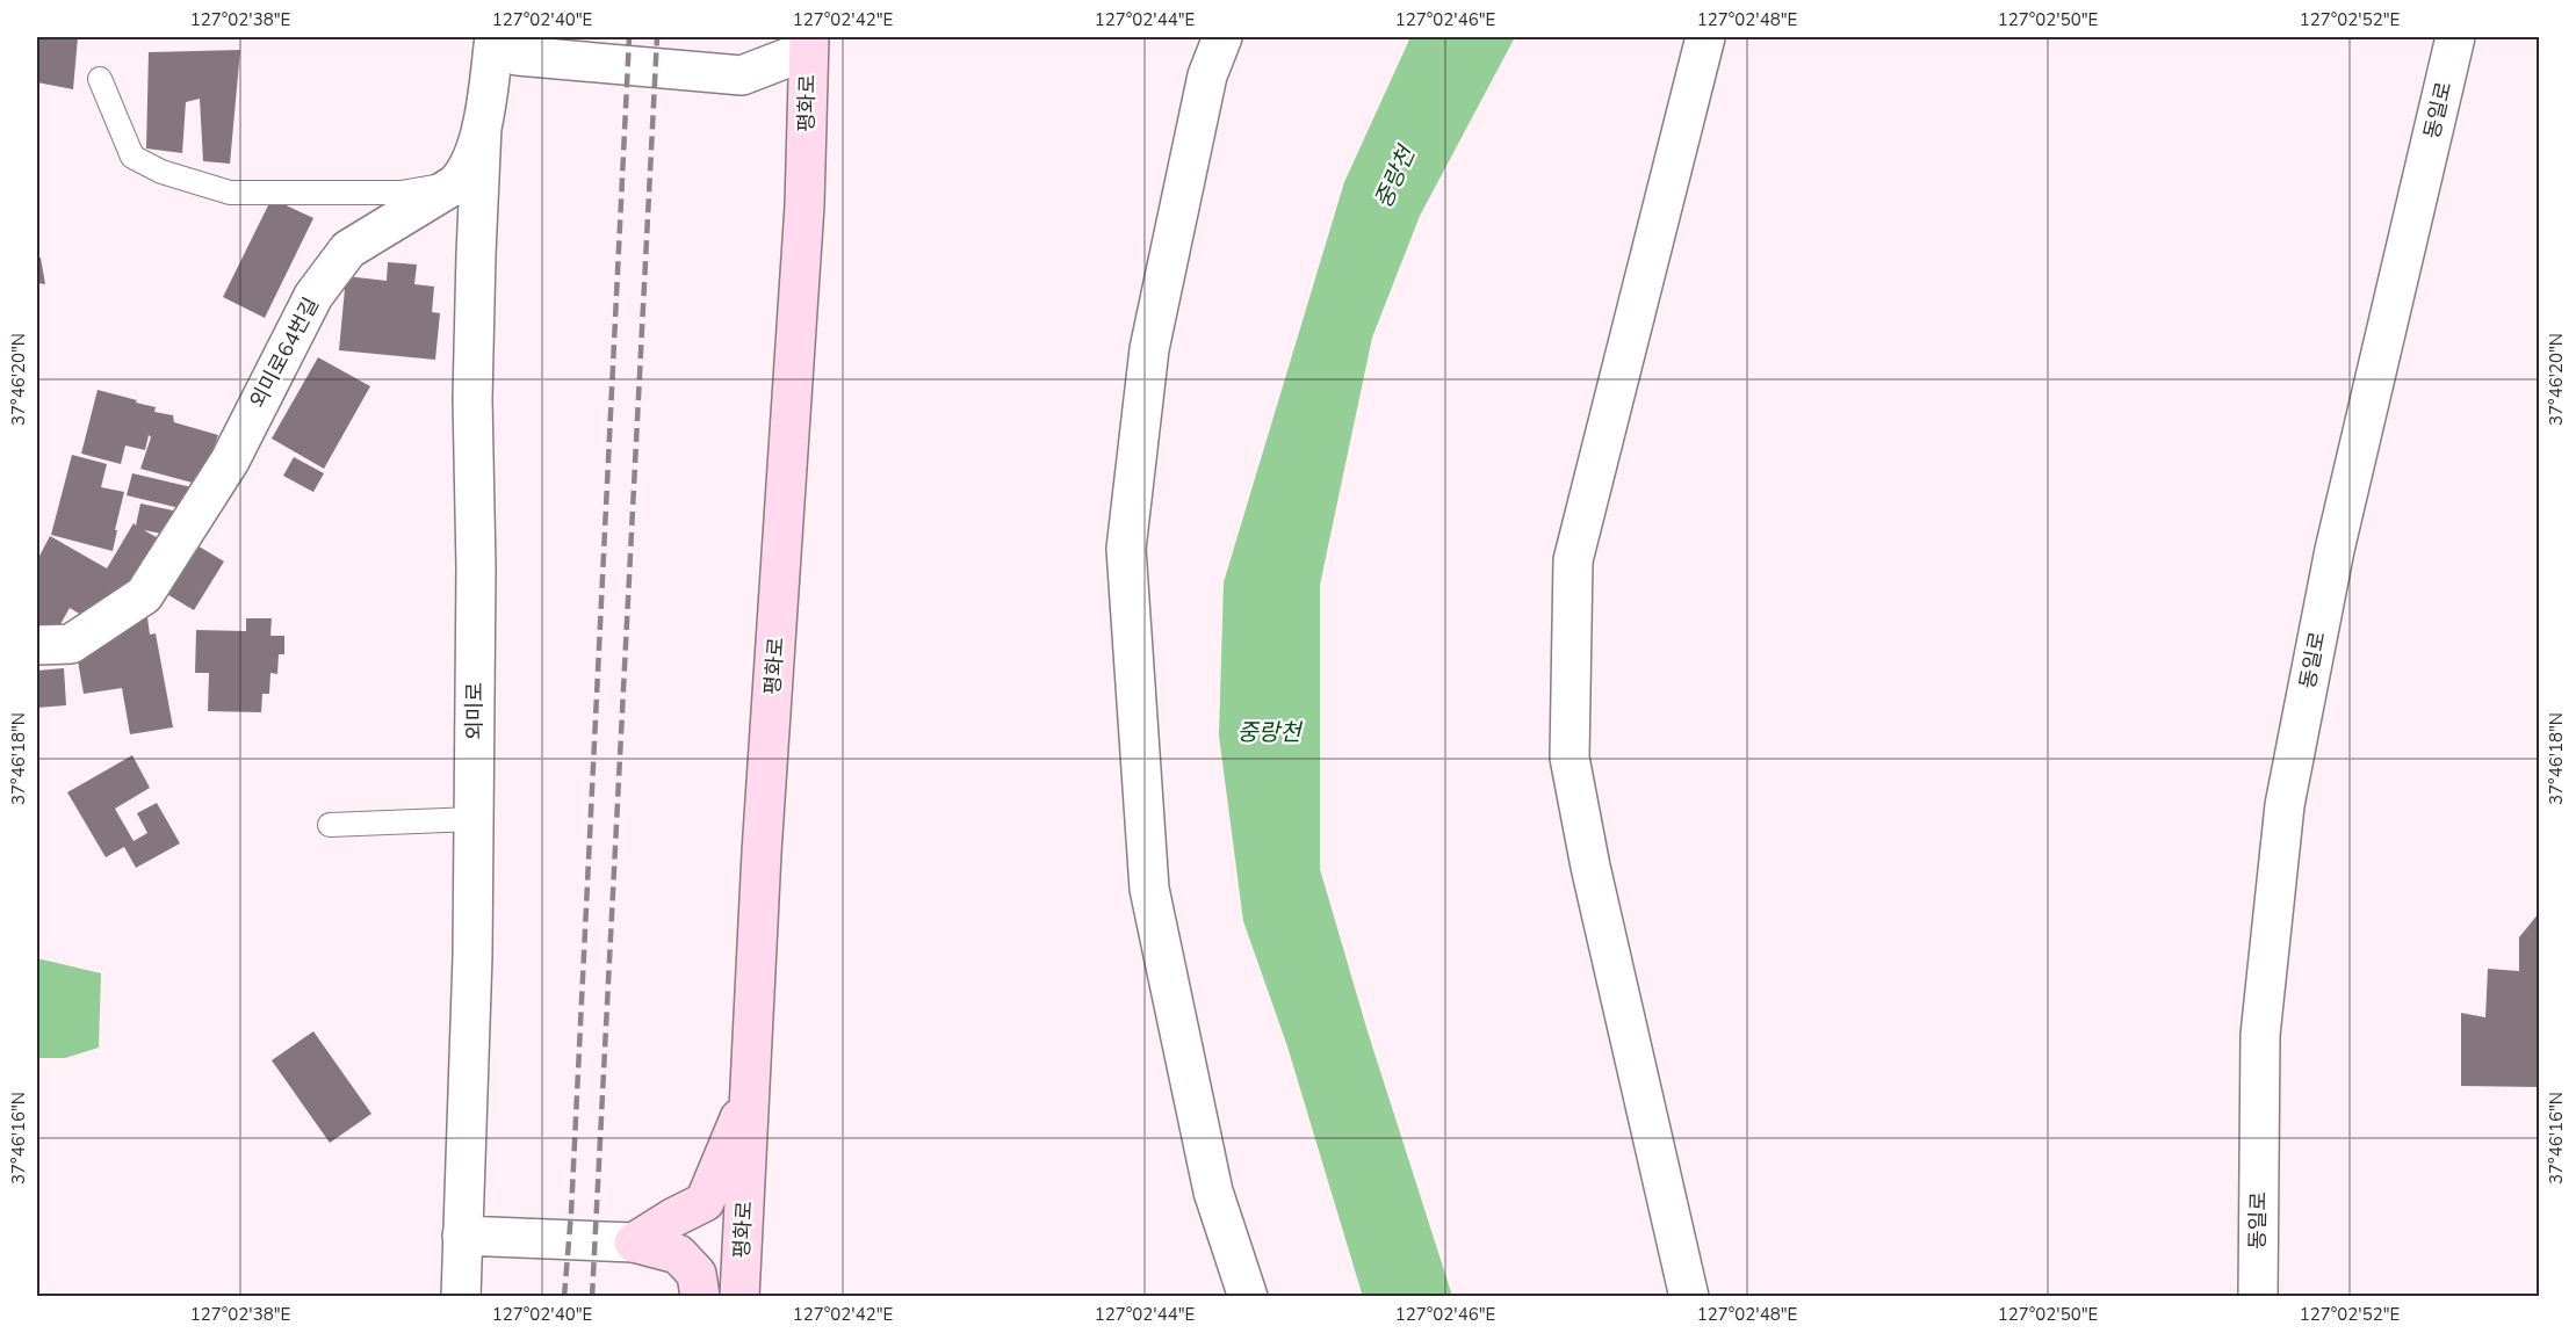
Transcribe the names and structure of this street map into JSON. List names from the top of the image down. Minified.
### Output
{"streets":{"main road":["평화로"],"street":["동일로","외미로64번길","외미로"]},"crossings":[["외미로64번길","외미로"]],"water":["중랑천"],"coordinates":["127°02'38\"E","127°02'40\"E","127°02'42\"E","127°02'44\"E","127°02'46\"E","127°02'48\"E","127°02'50\"E","127°02'52\"E","37°46'20\"N","37°46'18\"N","37°46'16\"N"]}
